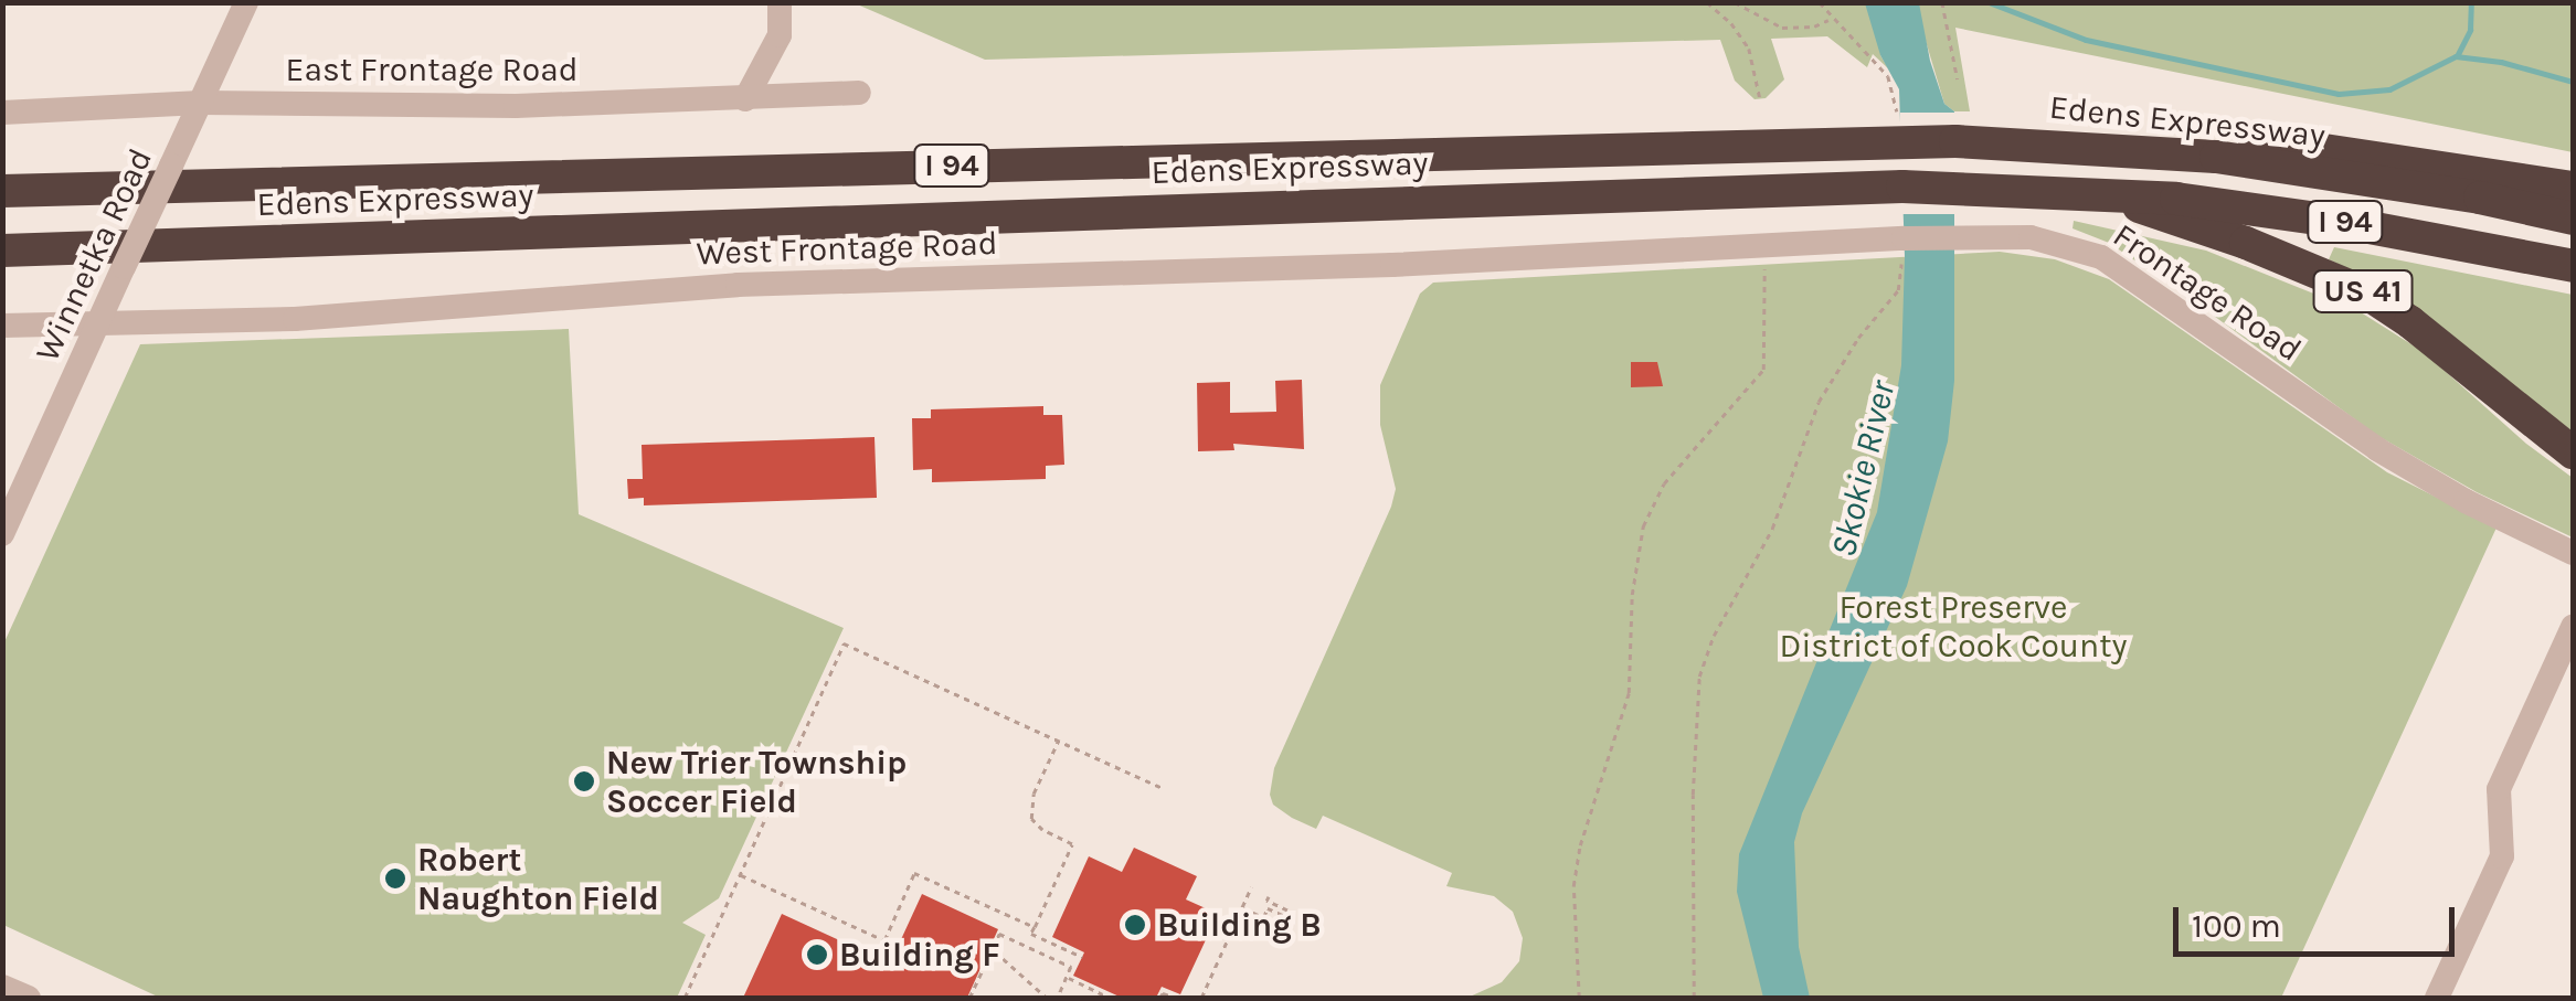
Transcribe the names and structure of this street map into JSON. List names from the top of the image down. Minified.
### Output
{"streets":{"highway":["Edens Expressway","I 94","US 41"],"street":["East Frontage Road","West Frontage Road","Winnetka Road","Frontage Road"]},"crossings":[["East Frontage Road","Winnetka Road"],["Edens Expressway","US 41"],["West Frontage Road","Winnetka Road"],["West Frontage Road","Frontage Road"]],"water":["Skokie River"],"parks":["Forest Preserve District of Cook County"],"places":["New Trier Township Soccer Field","Robert Naughton Field","Building B","Building F"],"scale_bar":"100 m"}
